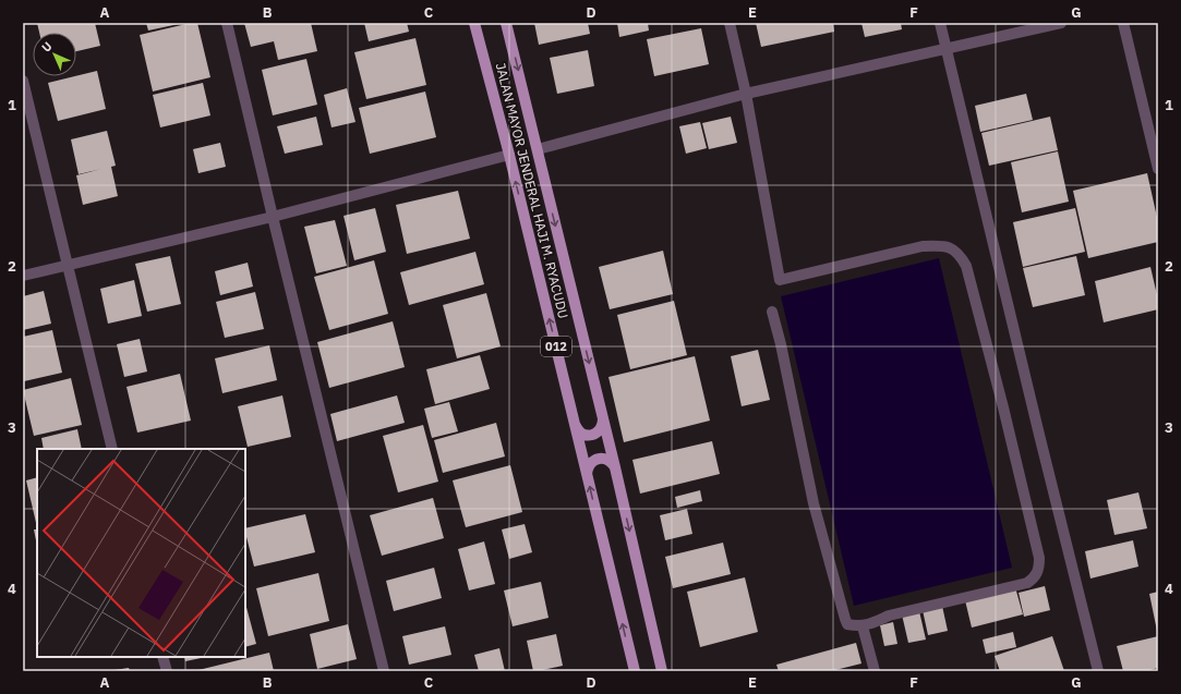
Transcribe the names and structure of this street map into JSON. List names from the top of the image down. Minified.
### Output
{"streets":{"main road":["JALAN MAYOR JENDERAL HAJI M. RYACUDU","012"]},"north":"top left","grid":{"columns":["A","B","C","D","E","F","G"],"rows":["1","2","3","4"]}}
